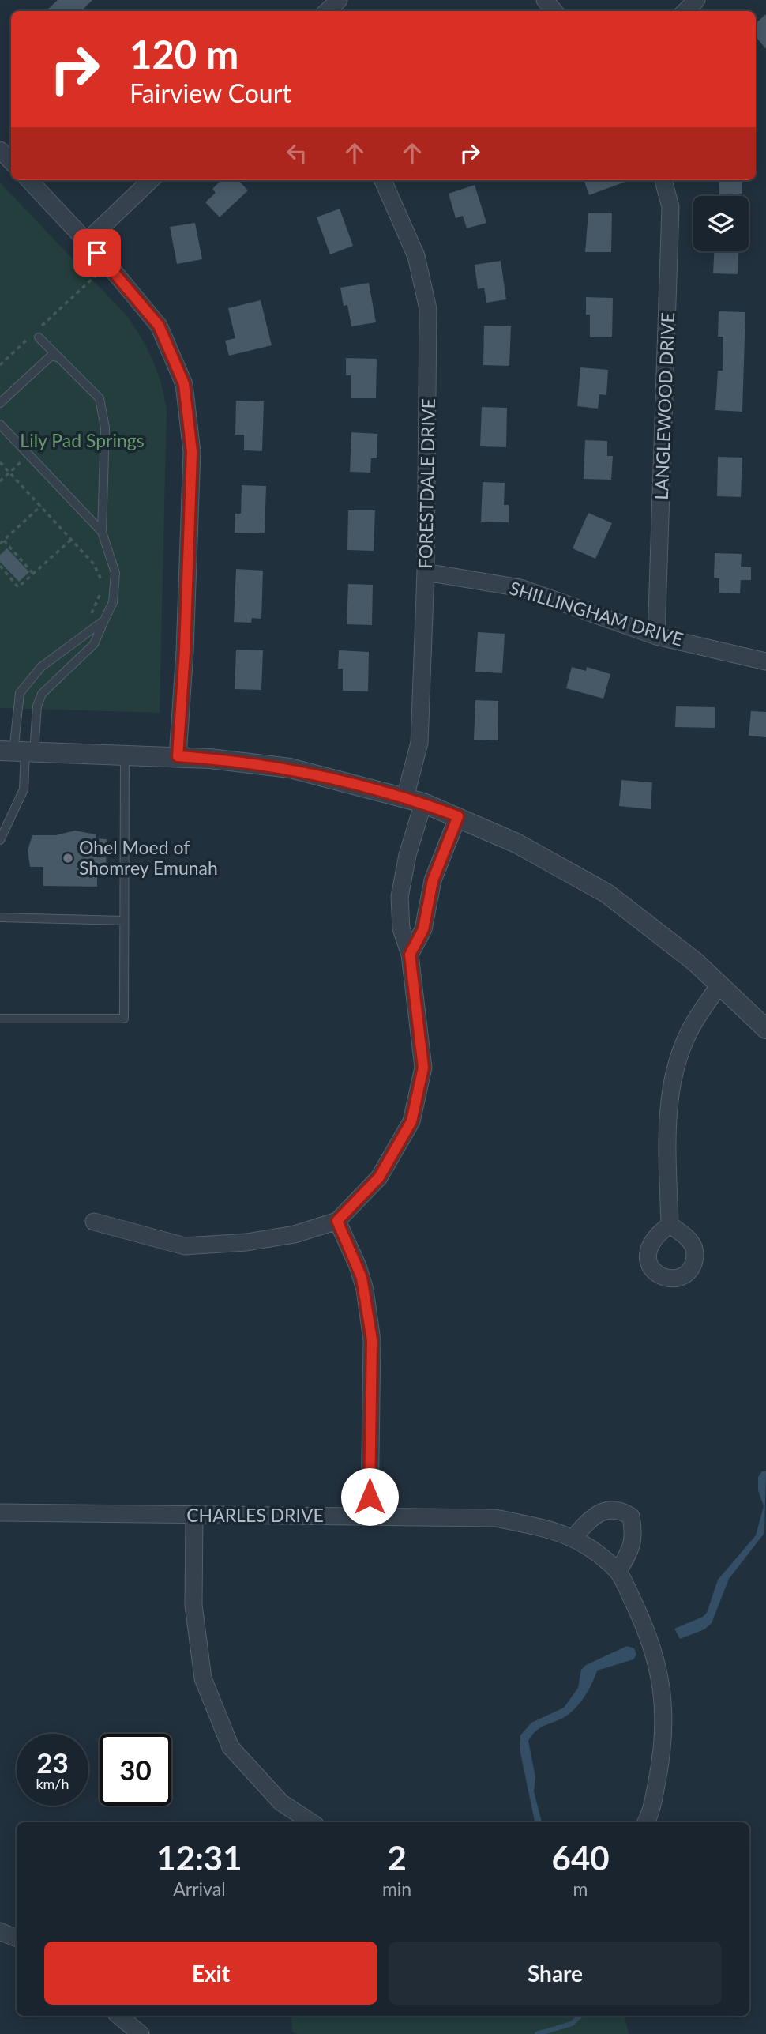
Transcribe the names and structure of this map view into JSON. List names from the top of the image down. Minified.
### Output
{"streets":{"street":["LANGLEWOOD DRIVE","FORESTDALE DRIVE","SHILLINGHAM DRIVE","CHARLES DRIVE"]},"crossings":[["LANGLEWOOD DRIVE","SHILLINGHAM DRIVE"],["FORESTDALE DRIVE","SHILLINGHAM DRIVE"]],"parks":["Lily Pad Springs"],"places":["Ohel Moed of Shomrey Emunah"],"page":{"turn":["120 m","Fairview Court"],"speed":"23 km/h","limit":"30","eta":["12:31","Arrival","2","min","640","m"],"buttons":["Exit","Share"]}}
